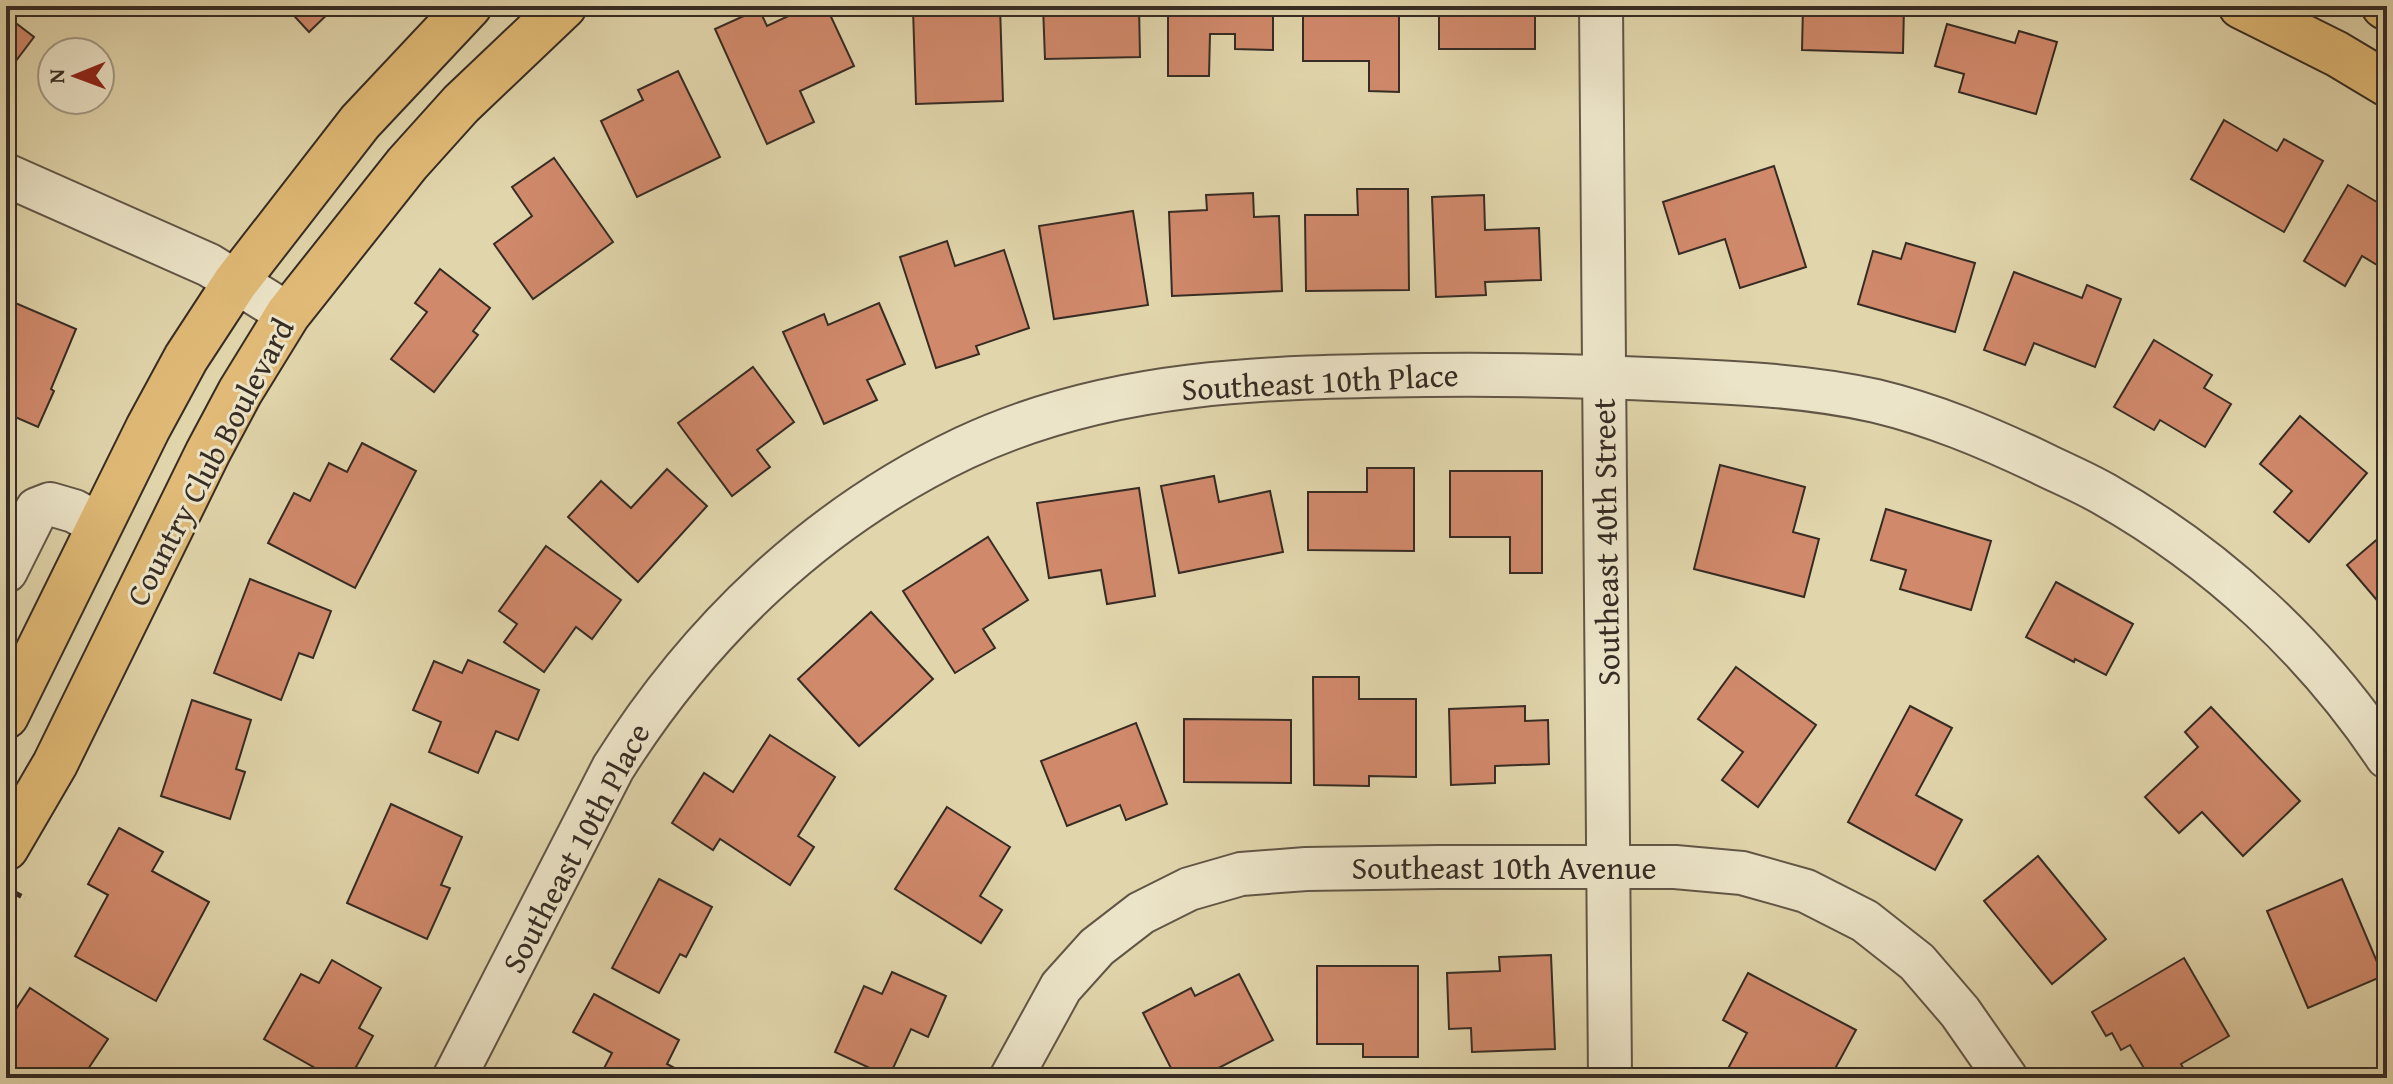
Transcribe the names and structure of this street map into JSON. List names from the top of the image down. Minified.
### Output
{"streets":{"main road":["Country Club Boulevard"],"street":["Southeast 10th Place","Southeast 40th Street","Southeast 10th Avenue"]},"crossings":[["Southeast 10th Place","Southeast 40th Street"],["Southeast 40th Street","Southeast 10th Avenue"]],"north":"left"}
